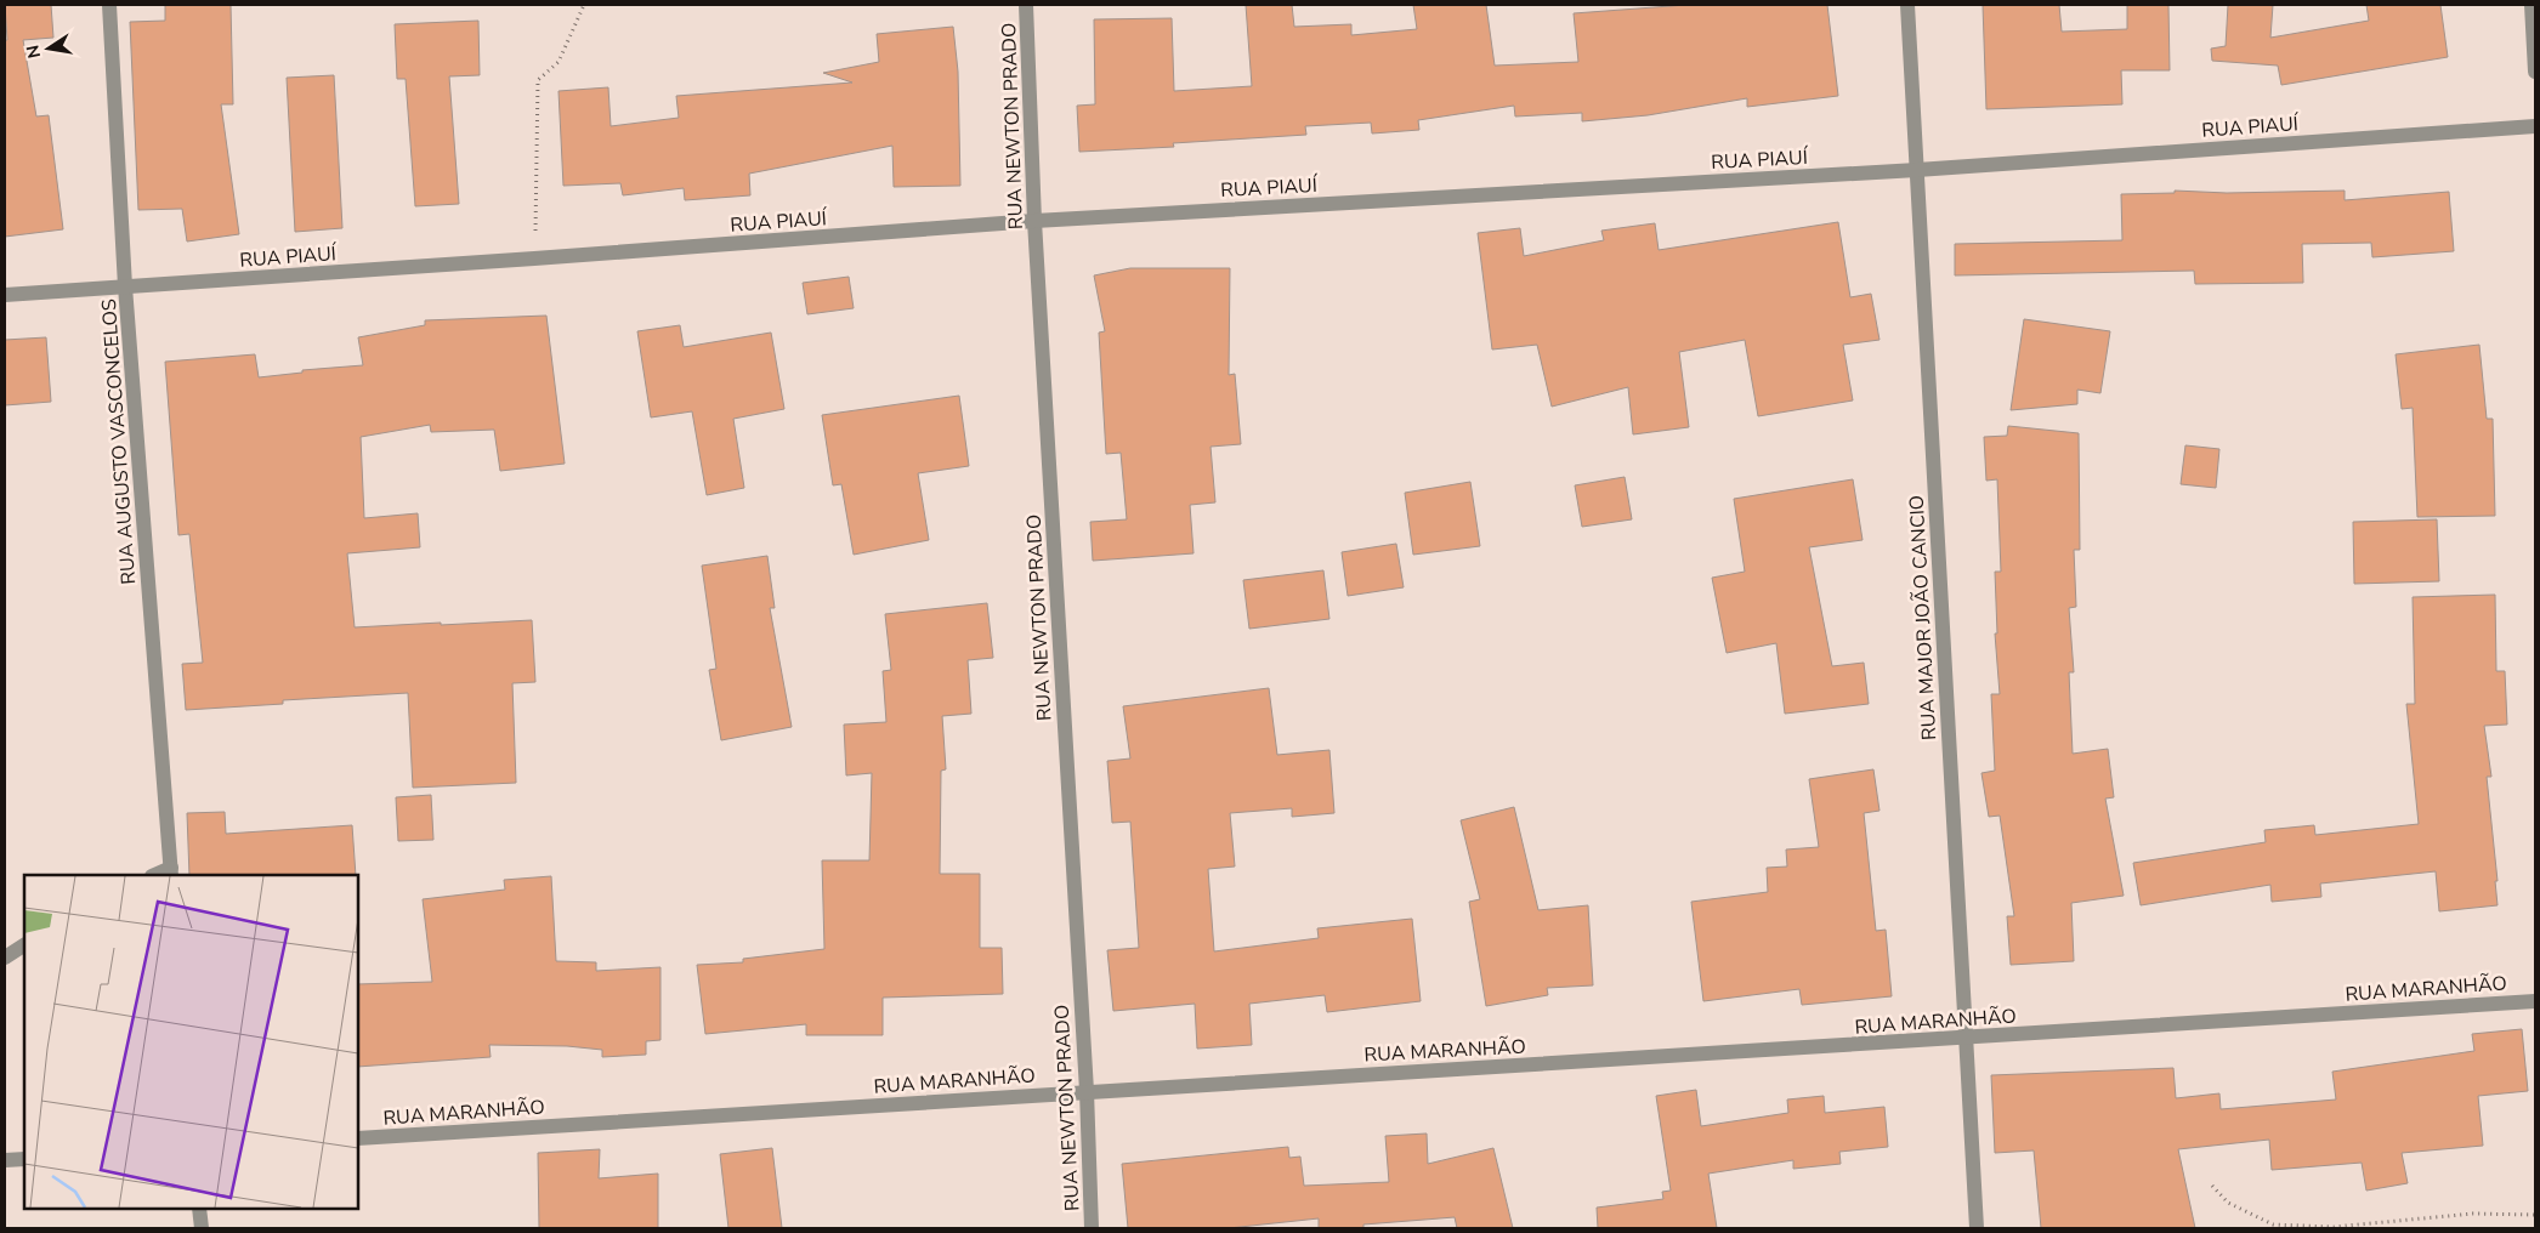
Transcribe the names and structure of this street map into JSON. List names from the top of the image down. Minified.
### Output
{"streets":{"street":["RUA NEWTON PRADO","RUA PIAUÍ","RUA AUGUSTO VASCONCELOS","RUA MAJOR JOÃO CANCIO","RUA MARANHÃO"]},"crossings":[["RUA NEWTON PRADO","RUA PIAUÍ"],["RUA NEWTON PRADO","RUA MARANHÃO"],["RUA PIAUÍ","RUA AUGUSTO VASCONCELOS"],["RUA PIAUÍ","RUA MAJOR JOÃO CANCIO"],["RUA MAJOR JOÃO CANCIO","RUA MARANHÃO"]],"north":"left"}
